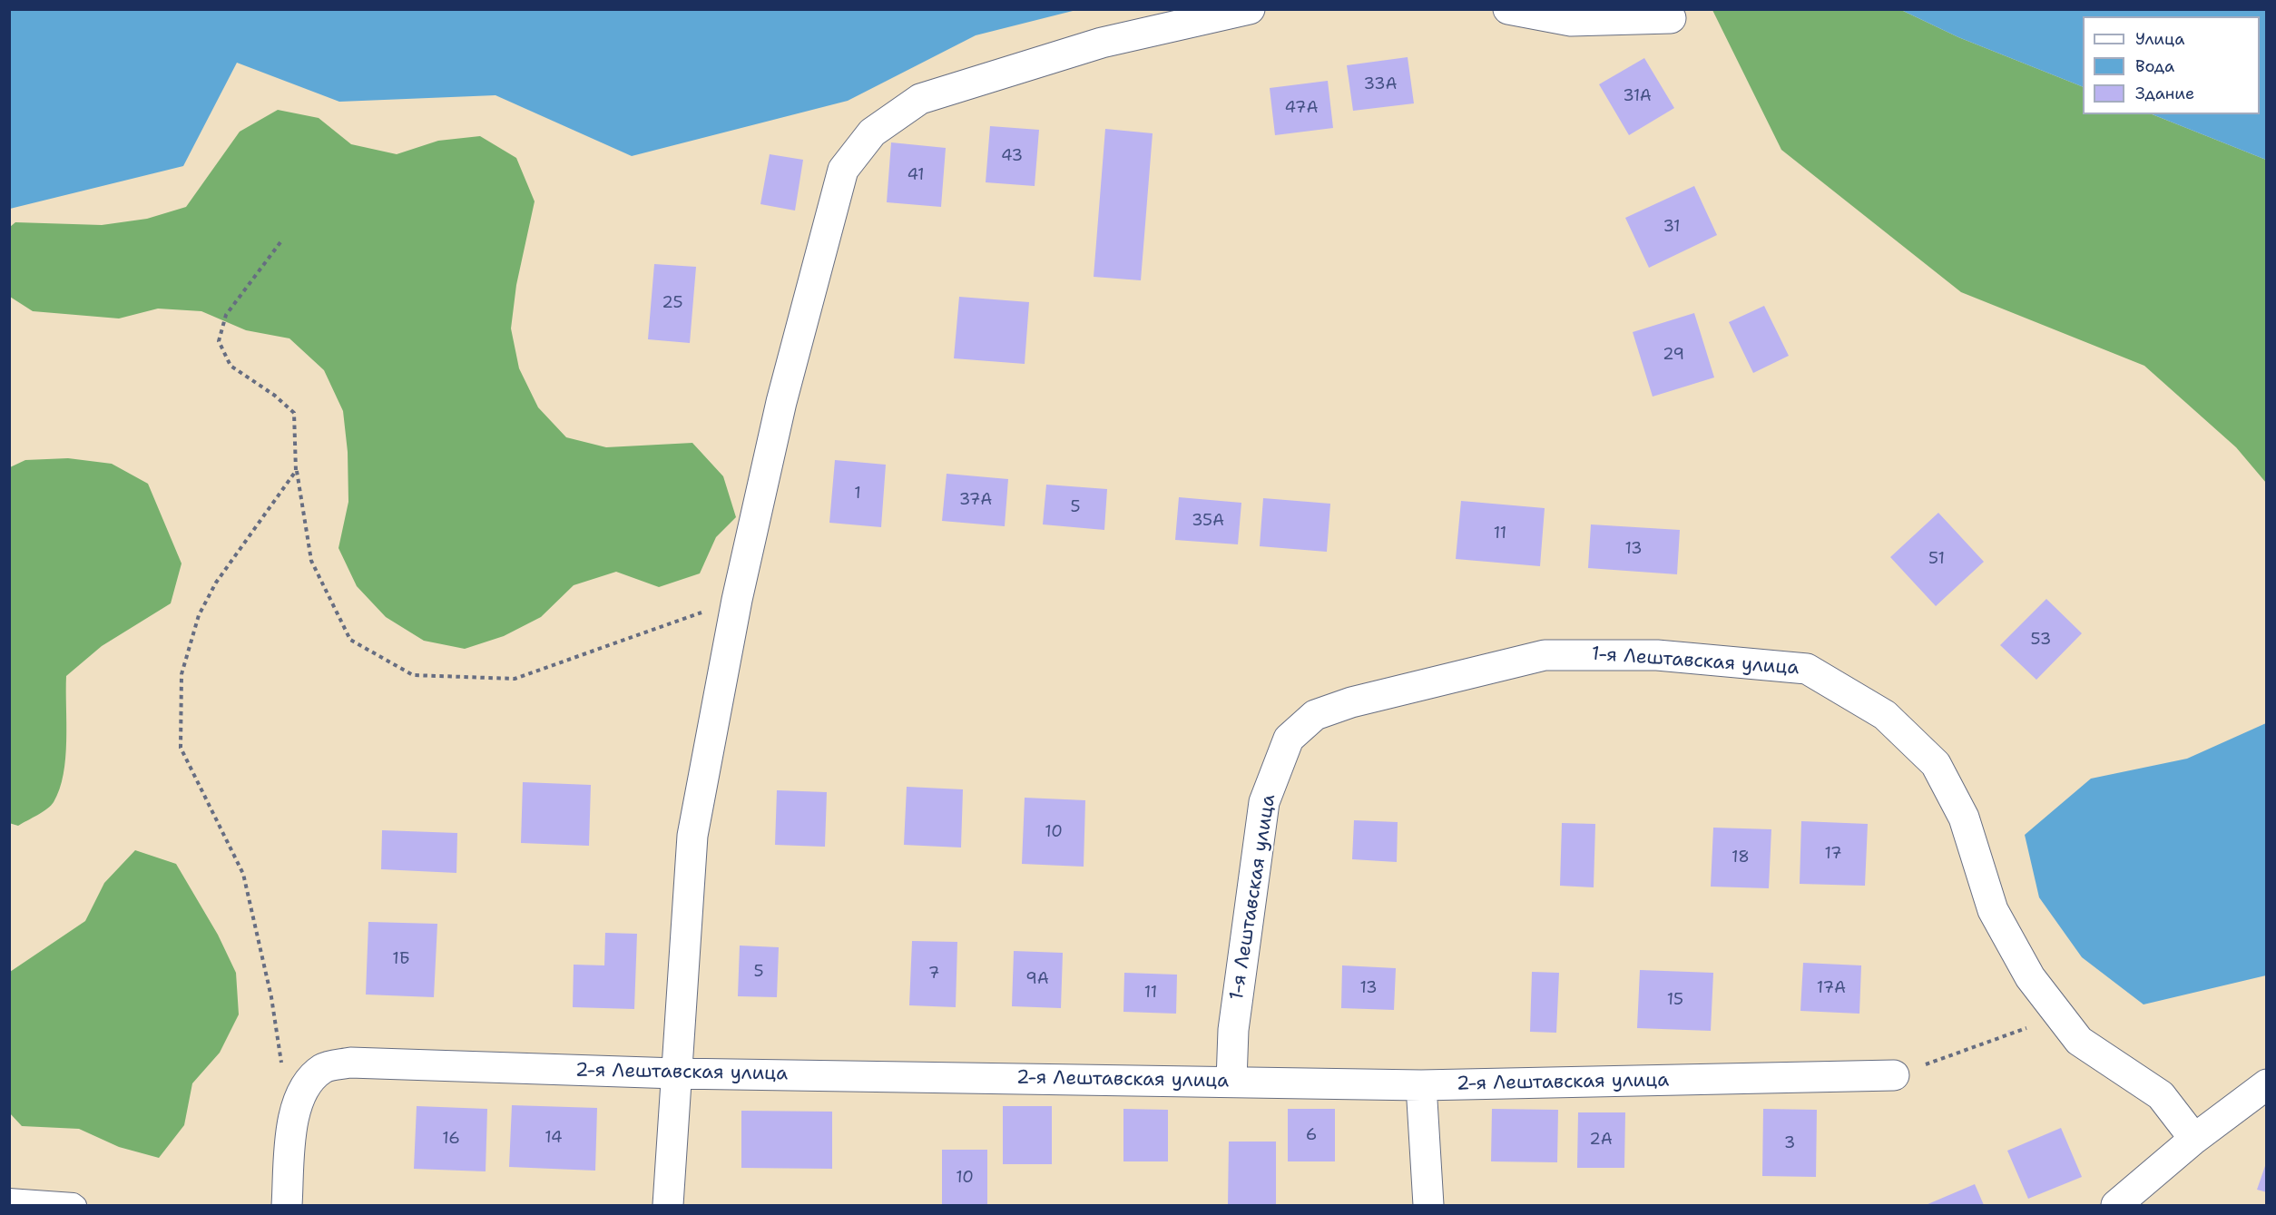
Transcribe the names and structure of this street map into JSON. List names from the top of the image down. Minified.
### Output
{"streets":{"street":["1-я Лештавская улица","2-я Лештавская улица"]},"crossings":[["1-я Лештавская улица","2-я Лештавская улица"]],"house_numbers":["33А","31A","47А","43","41","31","25","29","1","37А","5","35А","11","13","51","53","10","17","18","1Б","5","7","9А","13","17А","11","15","6","14","16","2А","3","10"],"legend":["Улица","Вода","Здание"]}
